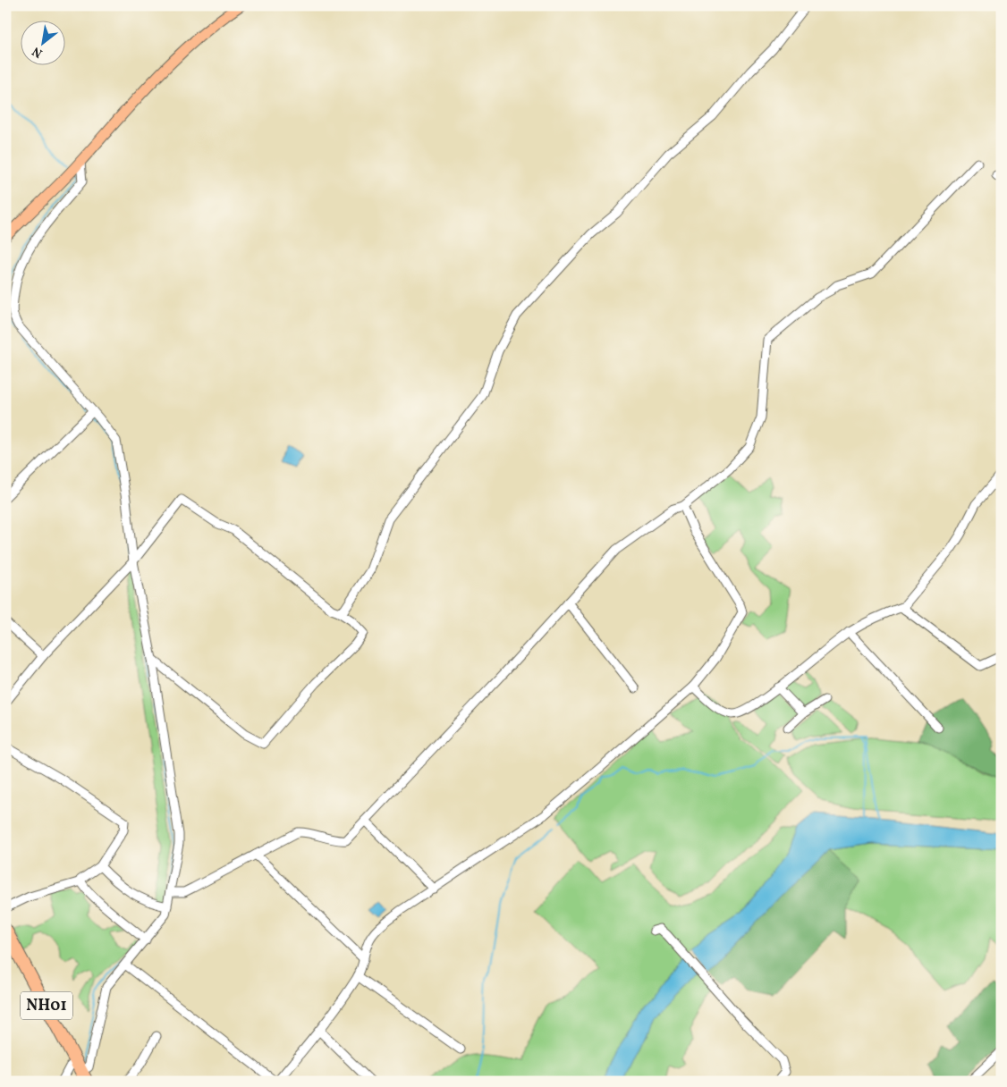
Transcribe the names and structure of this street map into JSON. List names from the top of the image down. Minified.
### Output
{"streets":{"highway":["NH01"]},"north":"bottom left"}
